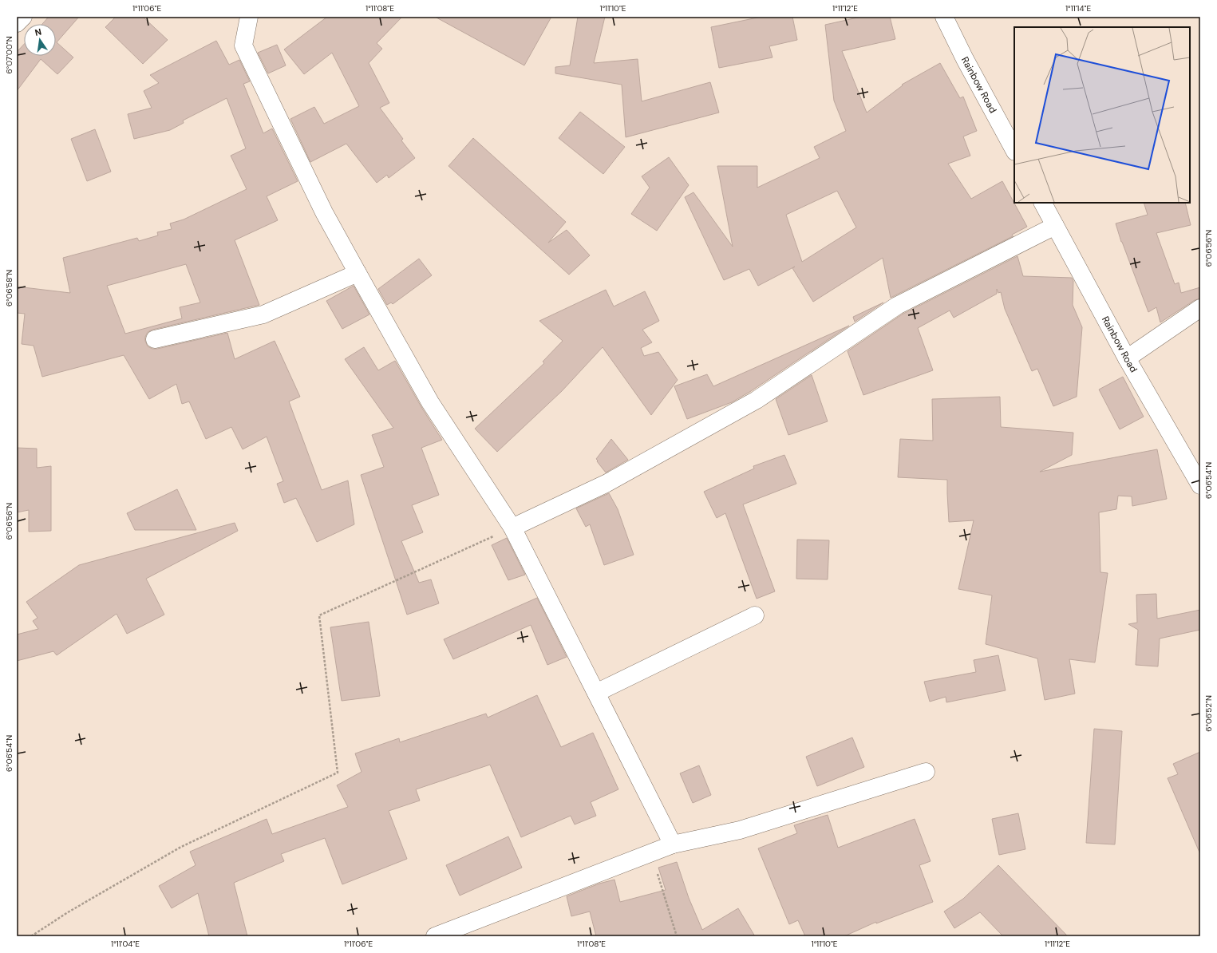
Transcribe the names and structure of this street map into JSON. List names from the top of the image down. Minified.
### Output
{"streets":{"street":["Rainbow Road"]},"north":"top","coordinates":["1°11'06\"E","1°11'08\"E","1°11'10\"E","1°11'12\"E","1°11'14\"E","6°07'00\"N","6°06'56\"N","6°06'58\"N","6°06'54\"N","6°06'52\"N","1°11'04\"E"]}
